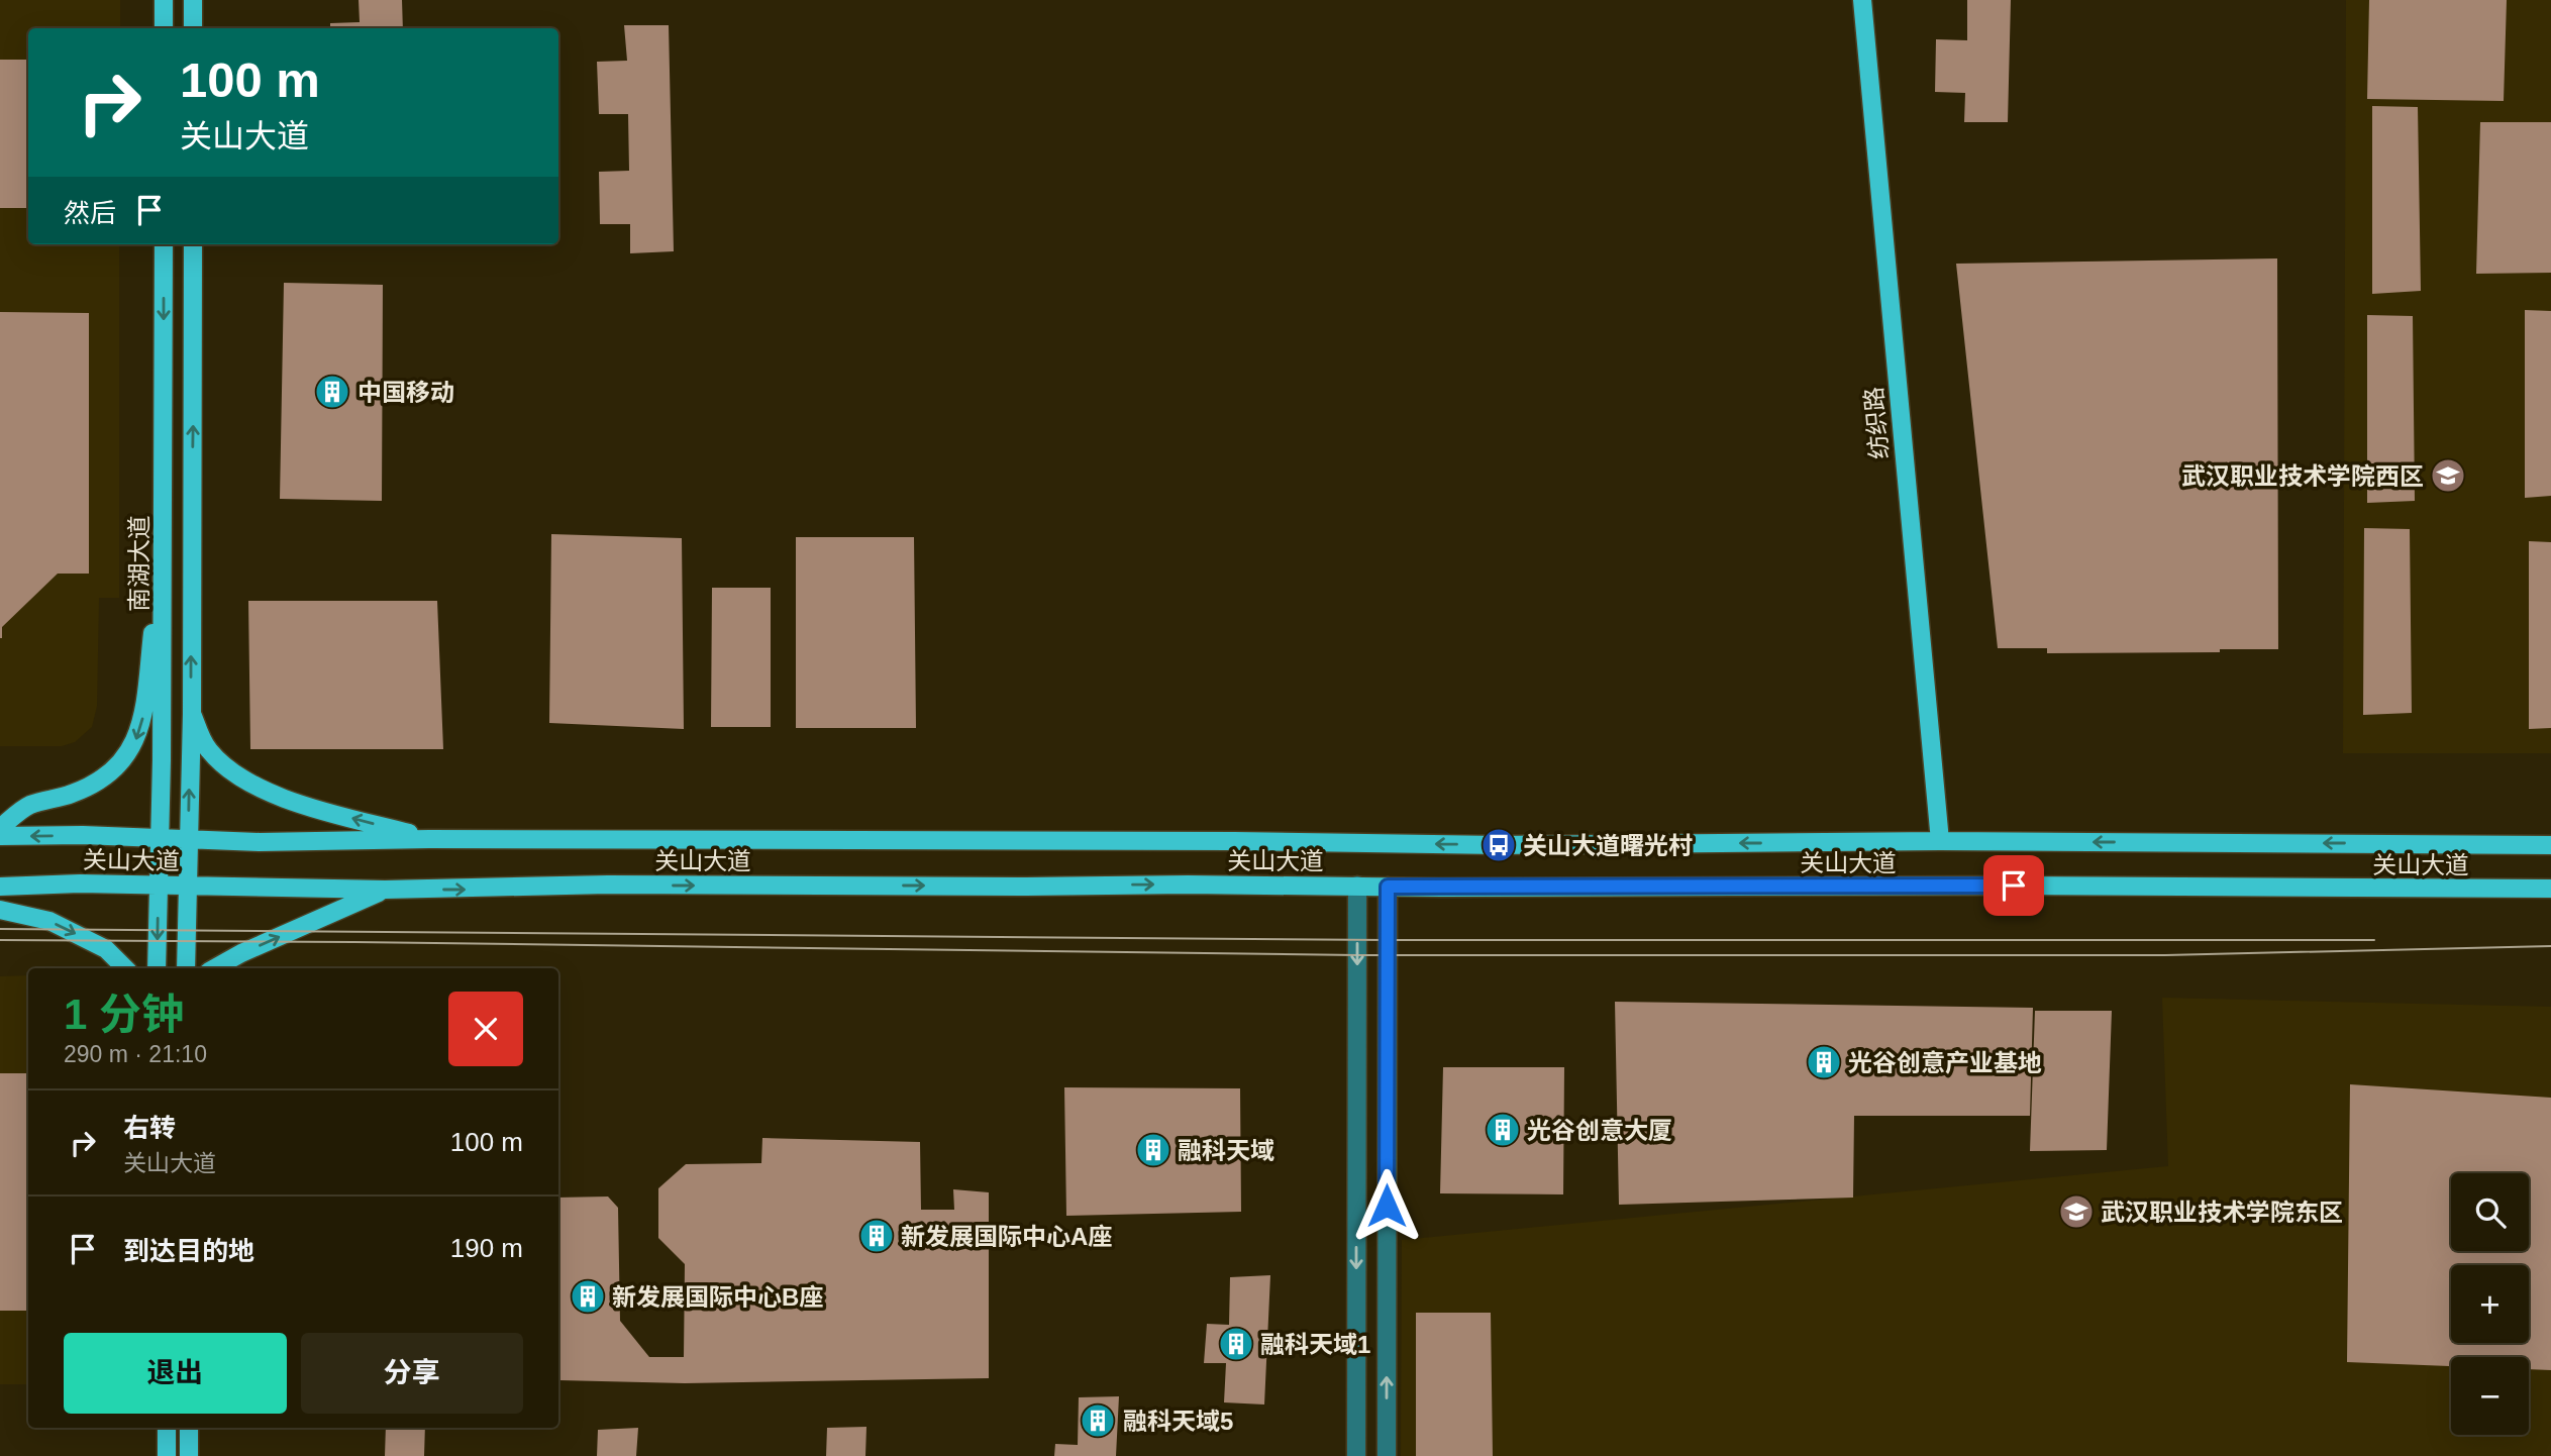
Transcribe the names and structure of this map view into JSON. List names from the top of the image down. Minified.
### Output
{"streets":{"main road":["纺织路","南湖大道","关山大道"]},"crossings":[["纺织路","关山大道"],["南湖大道","关山大道"]],"places":{"building":["中国移动","光谷创意产业基地","光谷创意大厦","融科天域","新发展国际中心A座","新发展国际中心B座","融科天域1","融科天域5"],"school or university":["武汉职业技术学院西区","武汉职业技术学院东区"],"bus stop":["关山大道曙光村"]},"page":{"turn":["100 m","关山大道"],"then":"然后","heading":["1 分钟","290 m · 21:10"],"list":[{"name":"右转","note":"关山大道","value":"100 m"},{"name":"到达目的地","value":"190 m"}],"map_buttons":["+","−"],"buttons":["退出","分享"]}}
